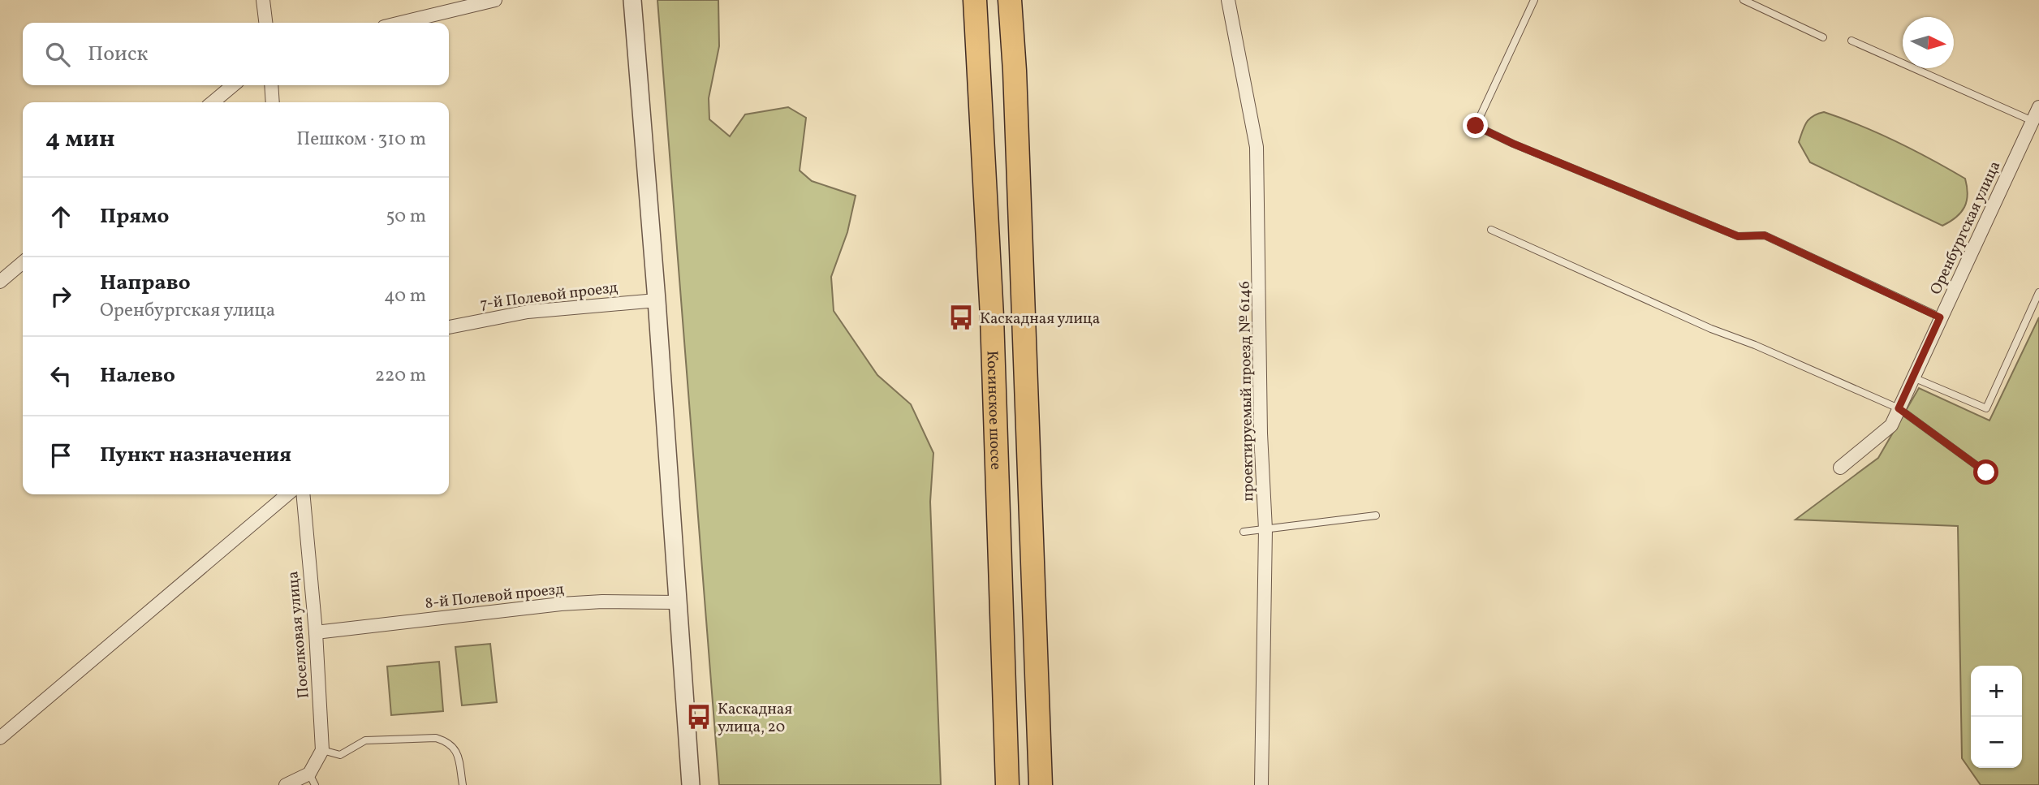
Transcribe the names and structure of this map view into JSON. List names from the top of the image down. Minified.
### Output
{"streets":{"highway":["Косинское шоссе"],"street":["Оренбургская улица","7-й Полевой проезд","проектируемый проезд № 6146","8-й Полевой проезд","Поселковая улица"]},"crossings":[["8-й Полевой проезд","Поселковая улица"]],"places":{"bus stop":["Каскадная улица","Каскадная улица, 20"]},"north":"right","page":{"search":"Поиск","heading":["4 мин","Пешком · 310 m"],"list":[["Прямо","50 m"],["Направо","Оренбургская улица","40 m"],["Налево","220 m"],"Пункт назначения"],"map_buttons":["+","−"]}}
